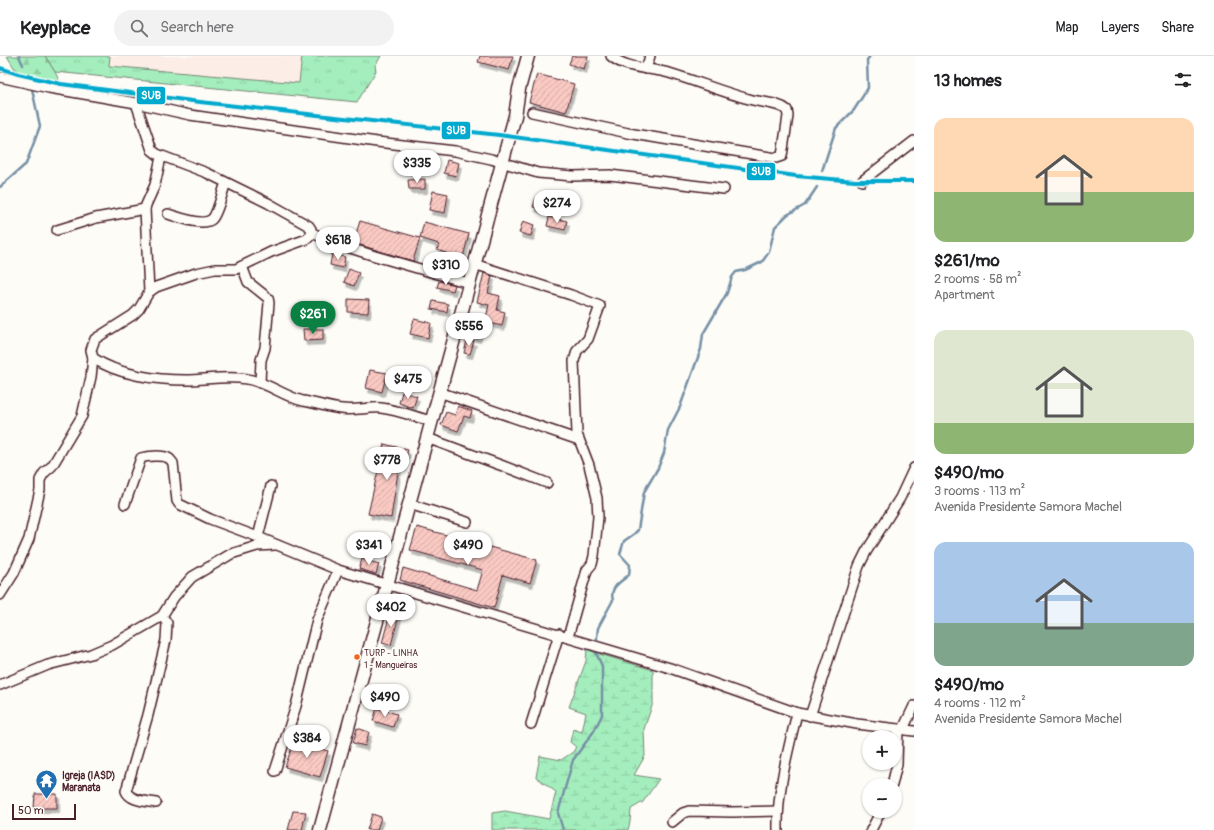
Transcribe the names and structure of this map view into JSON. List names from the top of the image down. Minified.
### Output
{"places":{"other":["TURP - LINHA 1 - Mangueiras"],"temple":["Igreja (IASD) Maranata"]},"lines":["transit line SUB"],"scale_bar":"50 m","page":{"header":"Keyplace","search":"Search here","nav":["Map","Layers","Share"],"heading":"13 homes","list":[{"name":"$261/mo","note":"2 rooms · 58 m² · Apartment"},{"name":"$490/mo","note":"3 rooms · 113 m² · Avenida Presidente Samora Machel"},{"name":"$490/mo","note":"4 rooms · 112 m² · Avenida Presidente Samora Machel"}],"price":["$335","$274","$618","$310","$261","$556","$475","$778","$341","$490","$402","$490","$384"],"map_buttons":["+","−"],"scale":"50 m"}}
